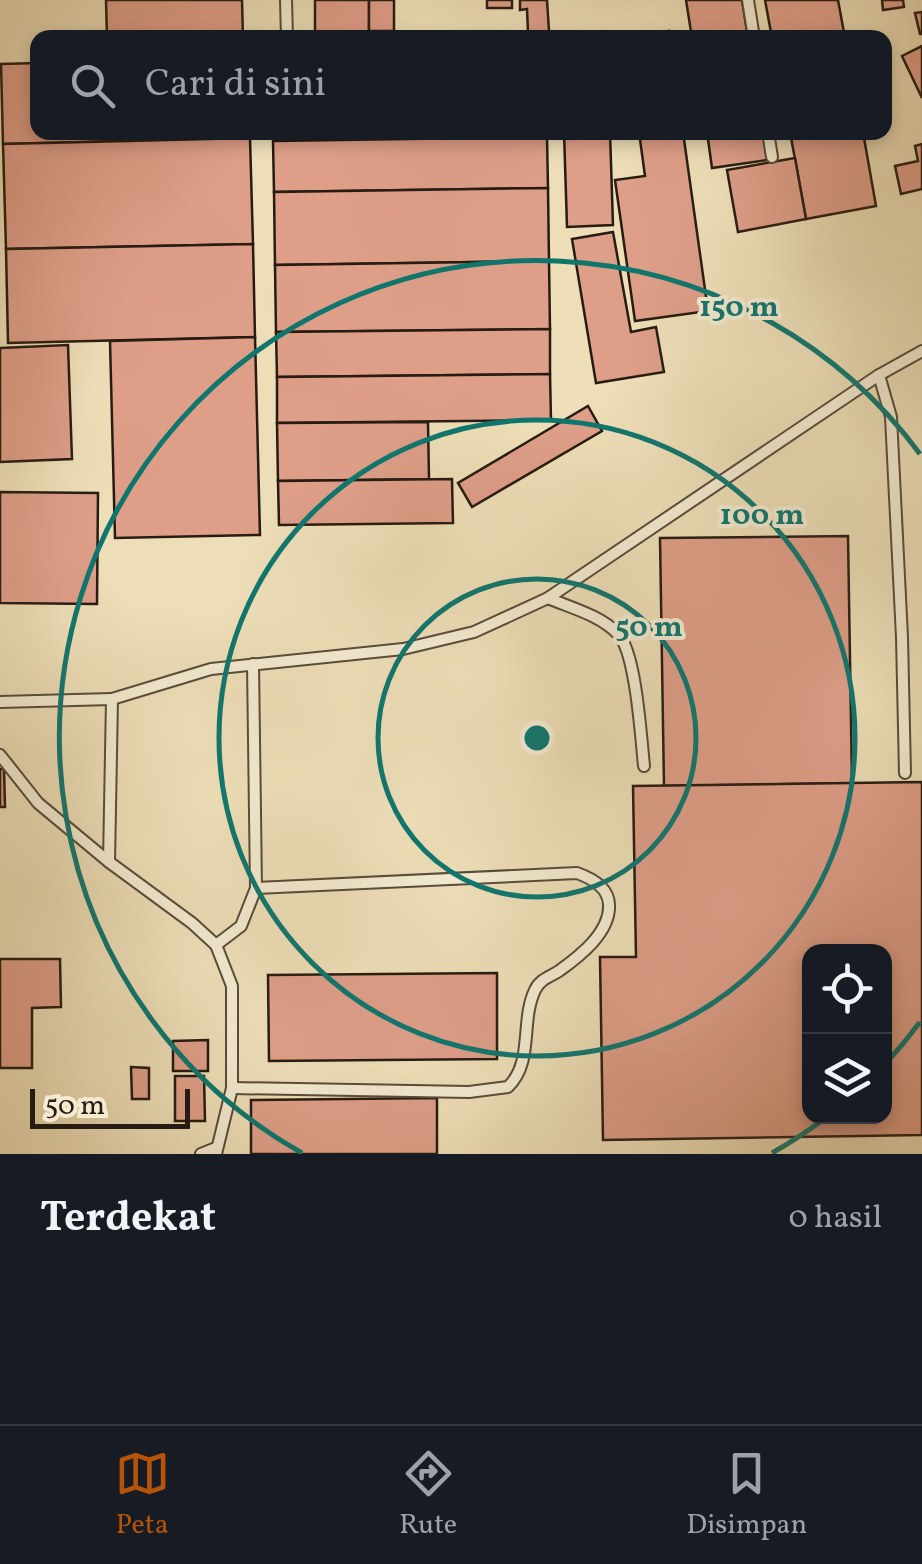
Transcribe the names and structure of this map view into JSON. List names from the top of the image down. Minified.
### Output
{"scale_bar":"50 m","page":{"search":"Cari di sini","scale":"50 m","heading":["Terdekat","0 hasil"],"nav":["Peta","Rute","Disimpan"]},"rings":["150 m","100 m","50 m"]}
